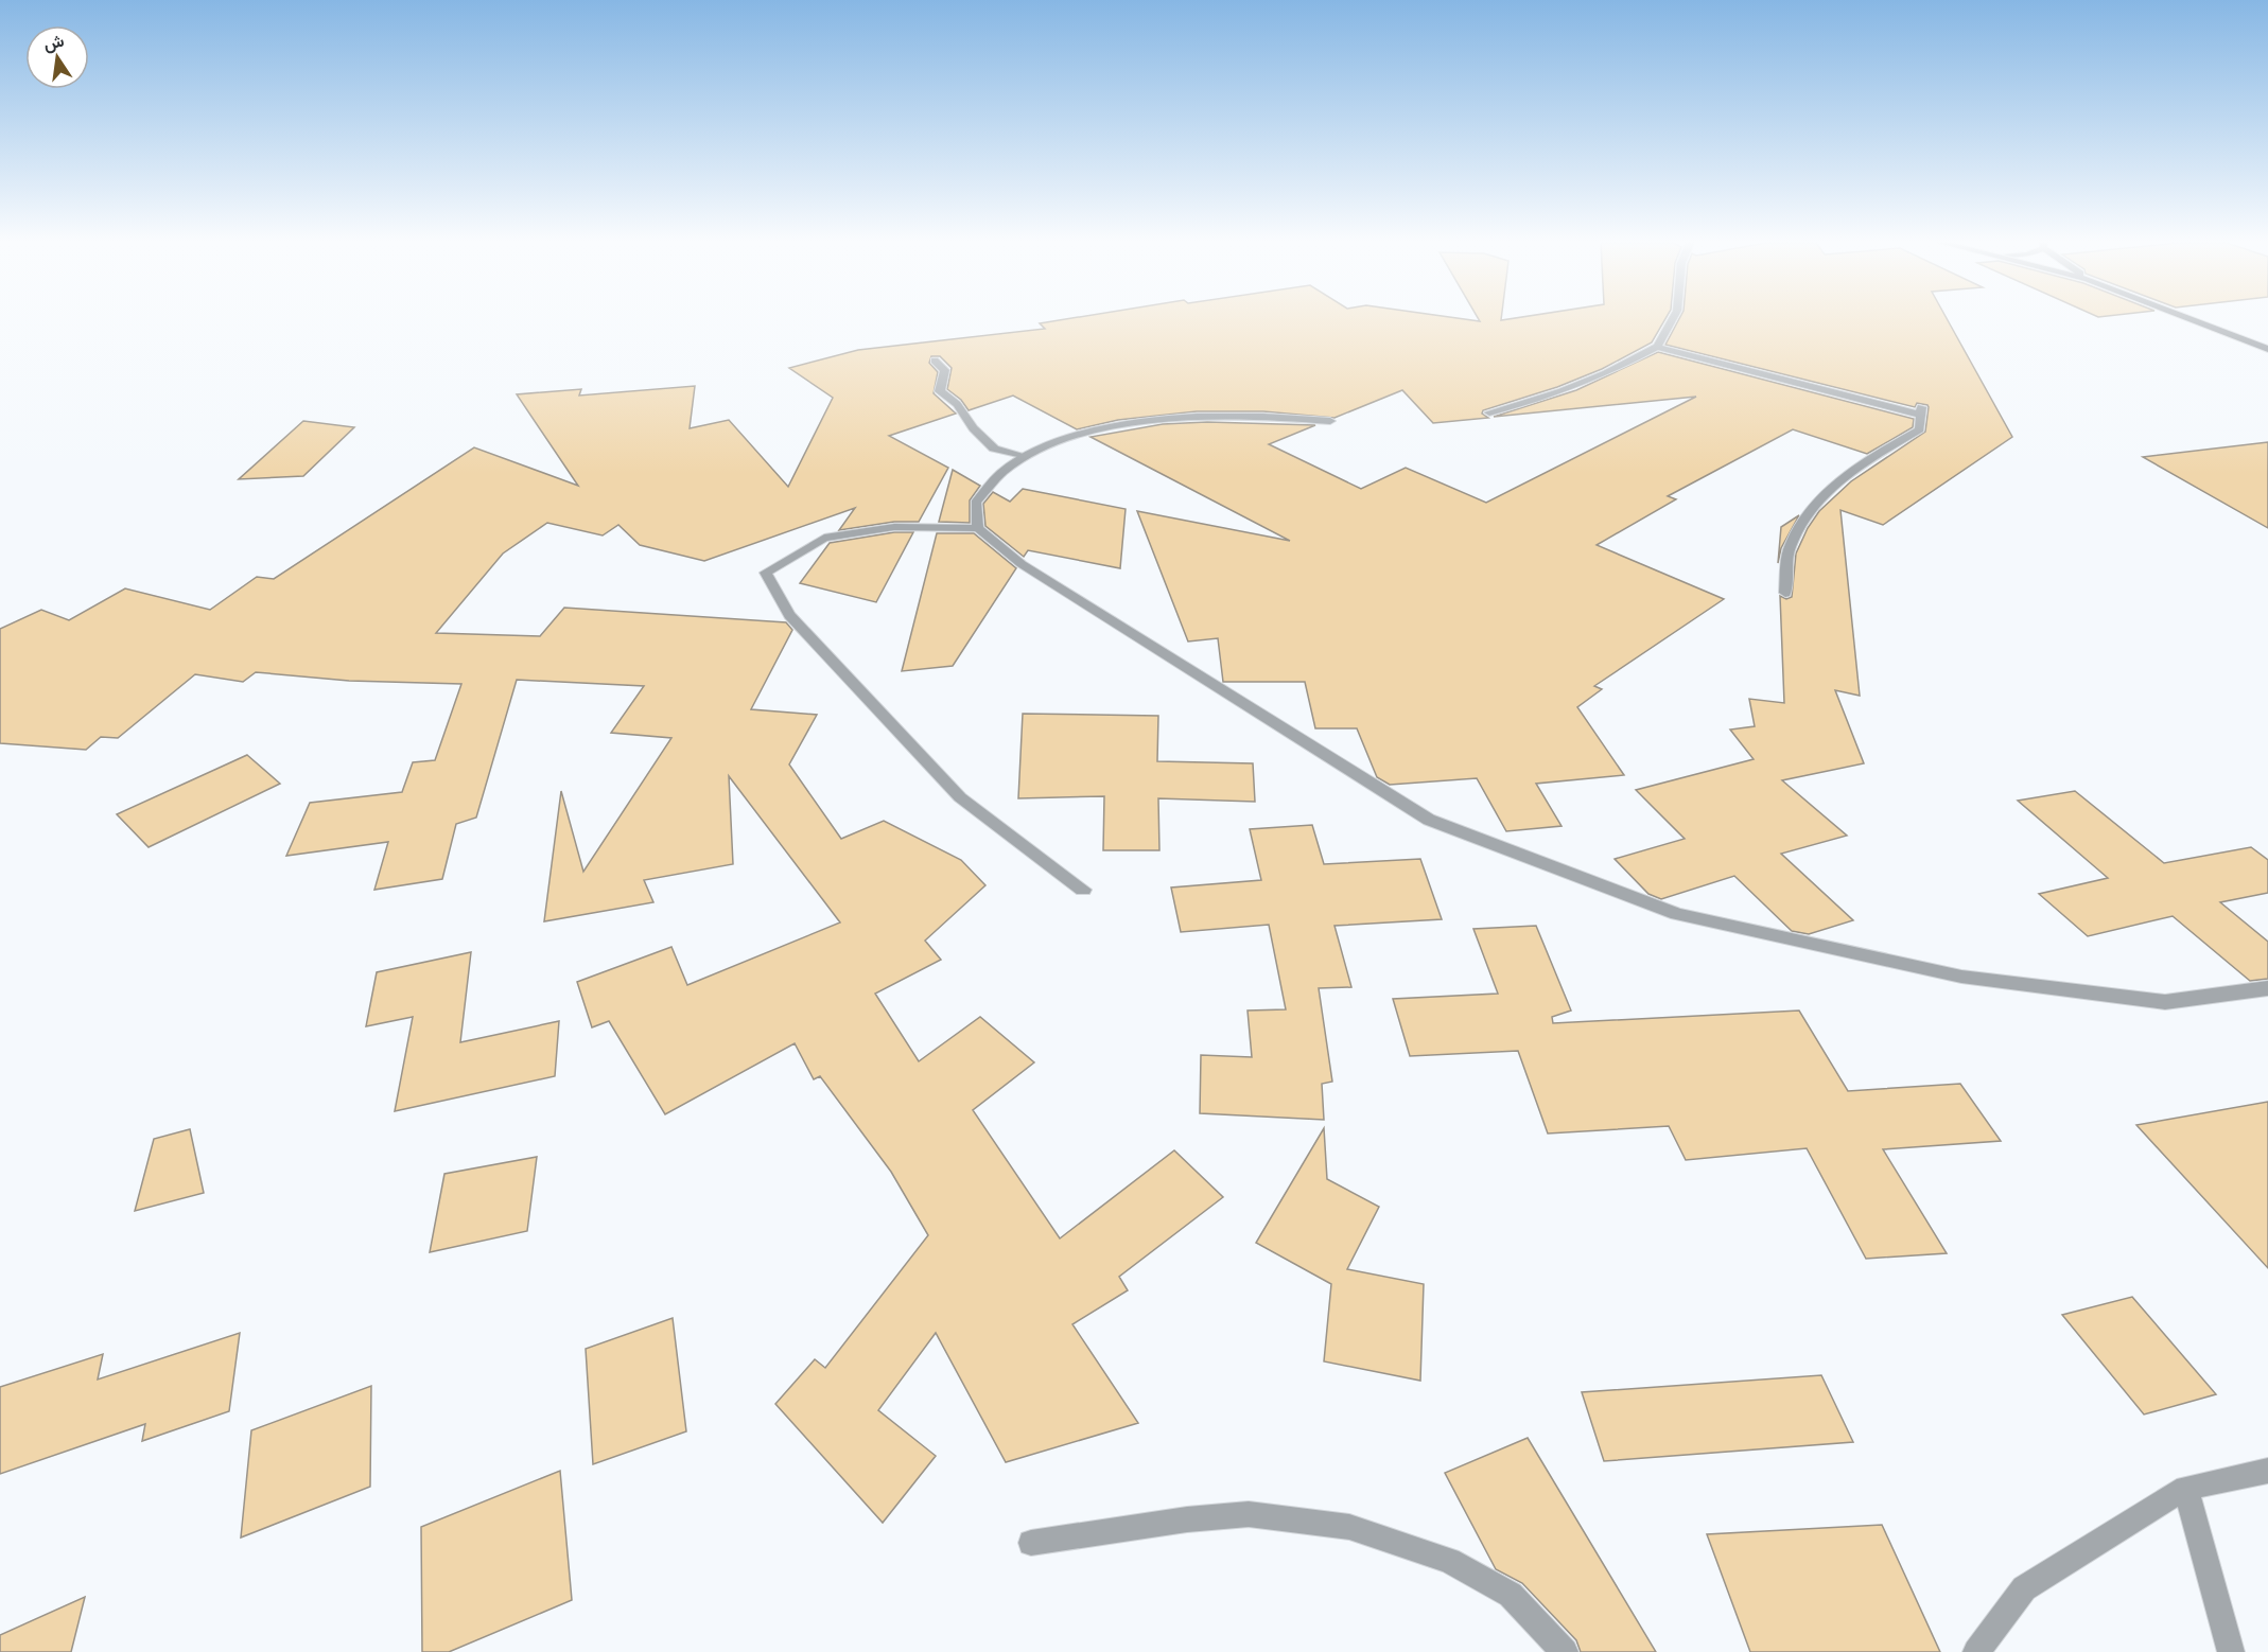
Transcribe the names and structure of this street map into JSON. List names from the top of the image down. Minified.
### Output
{"north":"top"}
